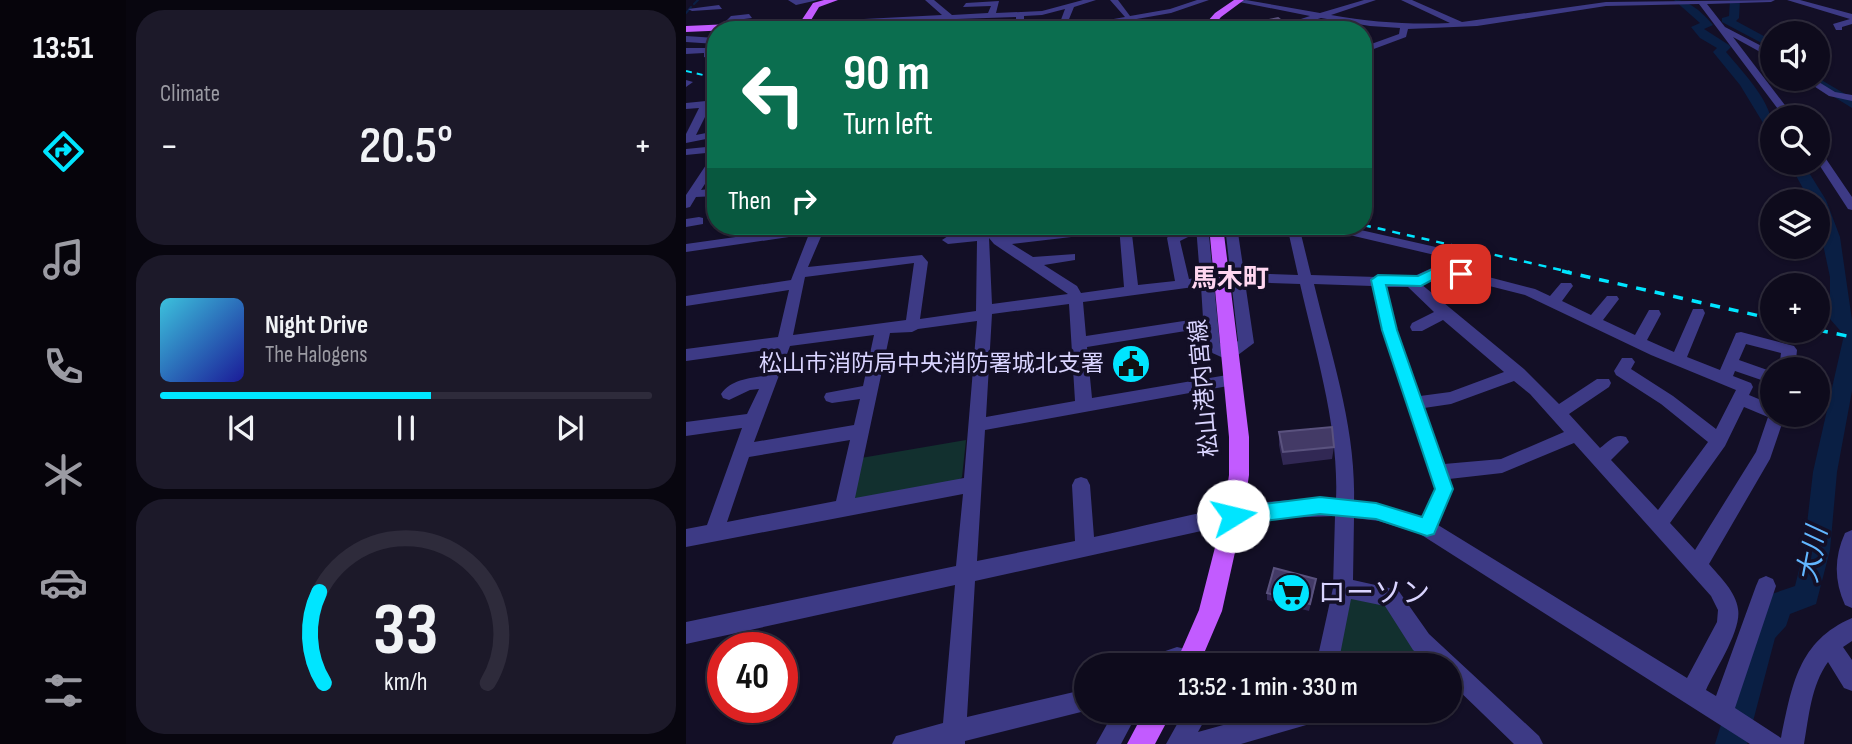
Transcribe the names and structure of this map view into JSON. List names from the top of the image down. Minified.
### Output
{"streets":{"main road":["松山港内宮線"]},"districts":["馬木町"],"water":["大川"],"places":{"public building":["松山市消防局中央消防署城北支署"],"supermarket":["ローソン"]},"page":{"tabs":"13:51","tile":"Climate","map_buttons":["+","−"],"turn":["90 m","Turn left"],"heat":["−","20.5°","+"],"then":"Then","song":["Night Drive","The Halogens"],"limit":"40","trip":"13:52 · 1 min · 330 m","gauge":["33","km/h"]}}
